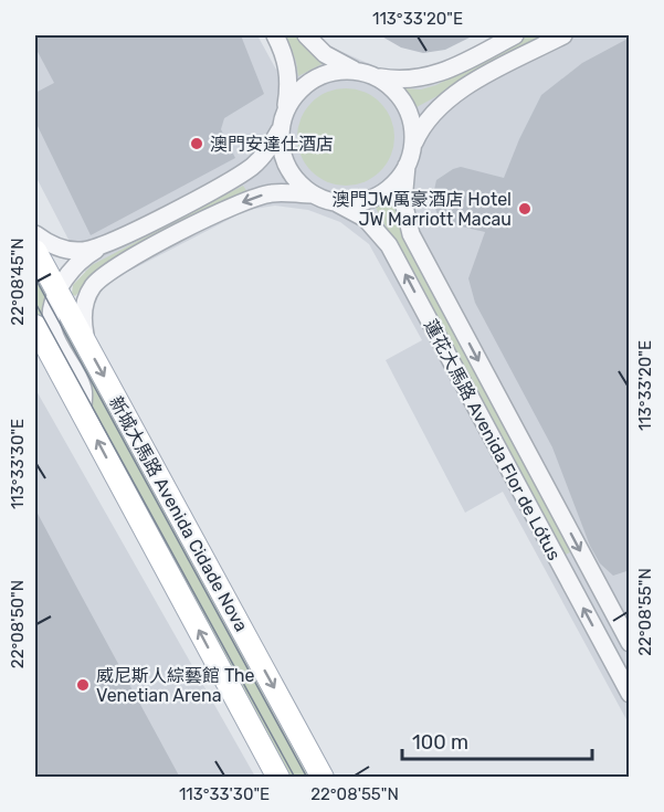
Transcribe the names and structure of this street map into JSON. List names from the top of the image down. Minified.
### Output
{"streets":{"main road":["新城大馬路 Avenida Cidade Nova"],"street":["蓮花大馬路 Avenida Flor de Lótus"]},"places":["澳門安達仕酒店","澳門JW萬豪酒店 Hotel JW Marriott Macau","威尼斯人綜藝館 The Venetian Arena"],"scale_bar":"100 m","coordinates":["113°33'20\"E","22°08'45\"N","113°33'30\"E","22°08'55\"N","22°08'50\"N"]}
